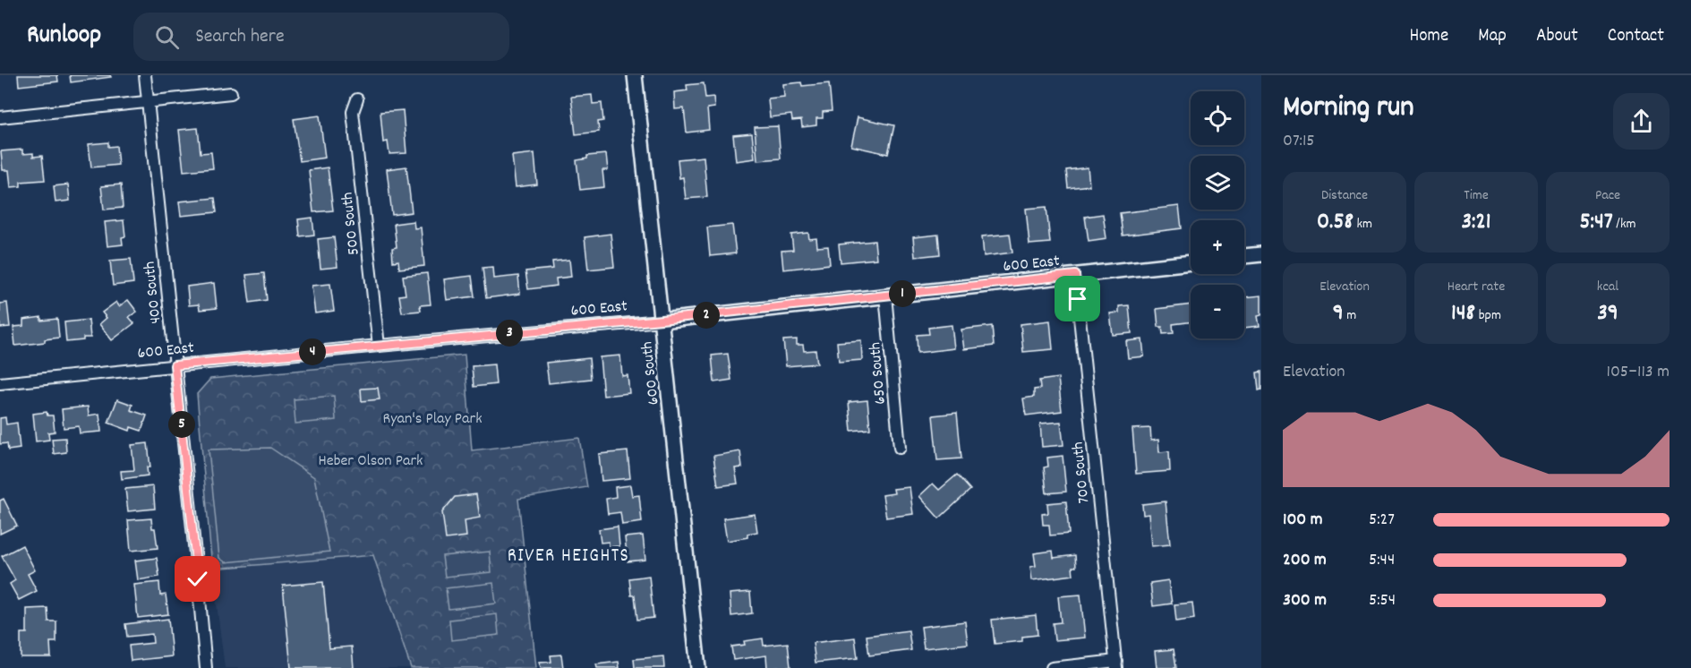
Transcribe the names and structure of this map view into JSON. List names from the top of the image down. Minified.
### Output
{"streets":{"street":["500 South","600 East","400 South","600 South","650 South","700 South"]},"crossings":[["500 South","600 East"],["600 East","400 South"],["600 East","600 South"],["600 East","650 South"],["600 East","700 South"]],"districts":["RIVER HEIGHTS"],"parks":["Ryan's Play Park","Heber Olson Park"],"page":{"header":"Runloop","search":"Search here","nav":["Home","Map","About","Contact"],"heading":["Morning run","07:15"],"map_buttons":["+","−"],"stats":[["Distance","0.58 km"],["Time","3:21"],["Pace","5:47 /km"],["Elevation","9 m"],["Heart rate","148 bpm"],["kcal","39"]],"pins":["1","2","3","4","5"],"chart":["Elevation","105–113 m"],"list":[{"name":"100 m","note":"5:27"},{"name":"200 m","note":"5:44"},{"name":"300 m","note":"5:54"}]}}
